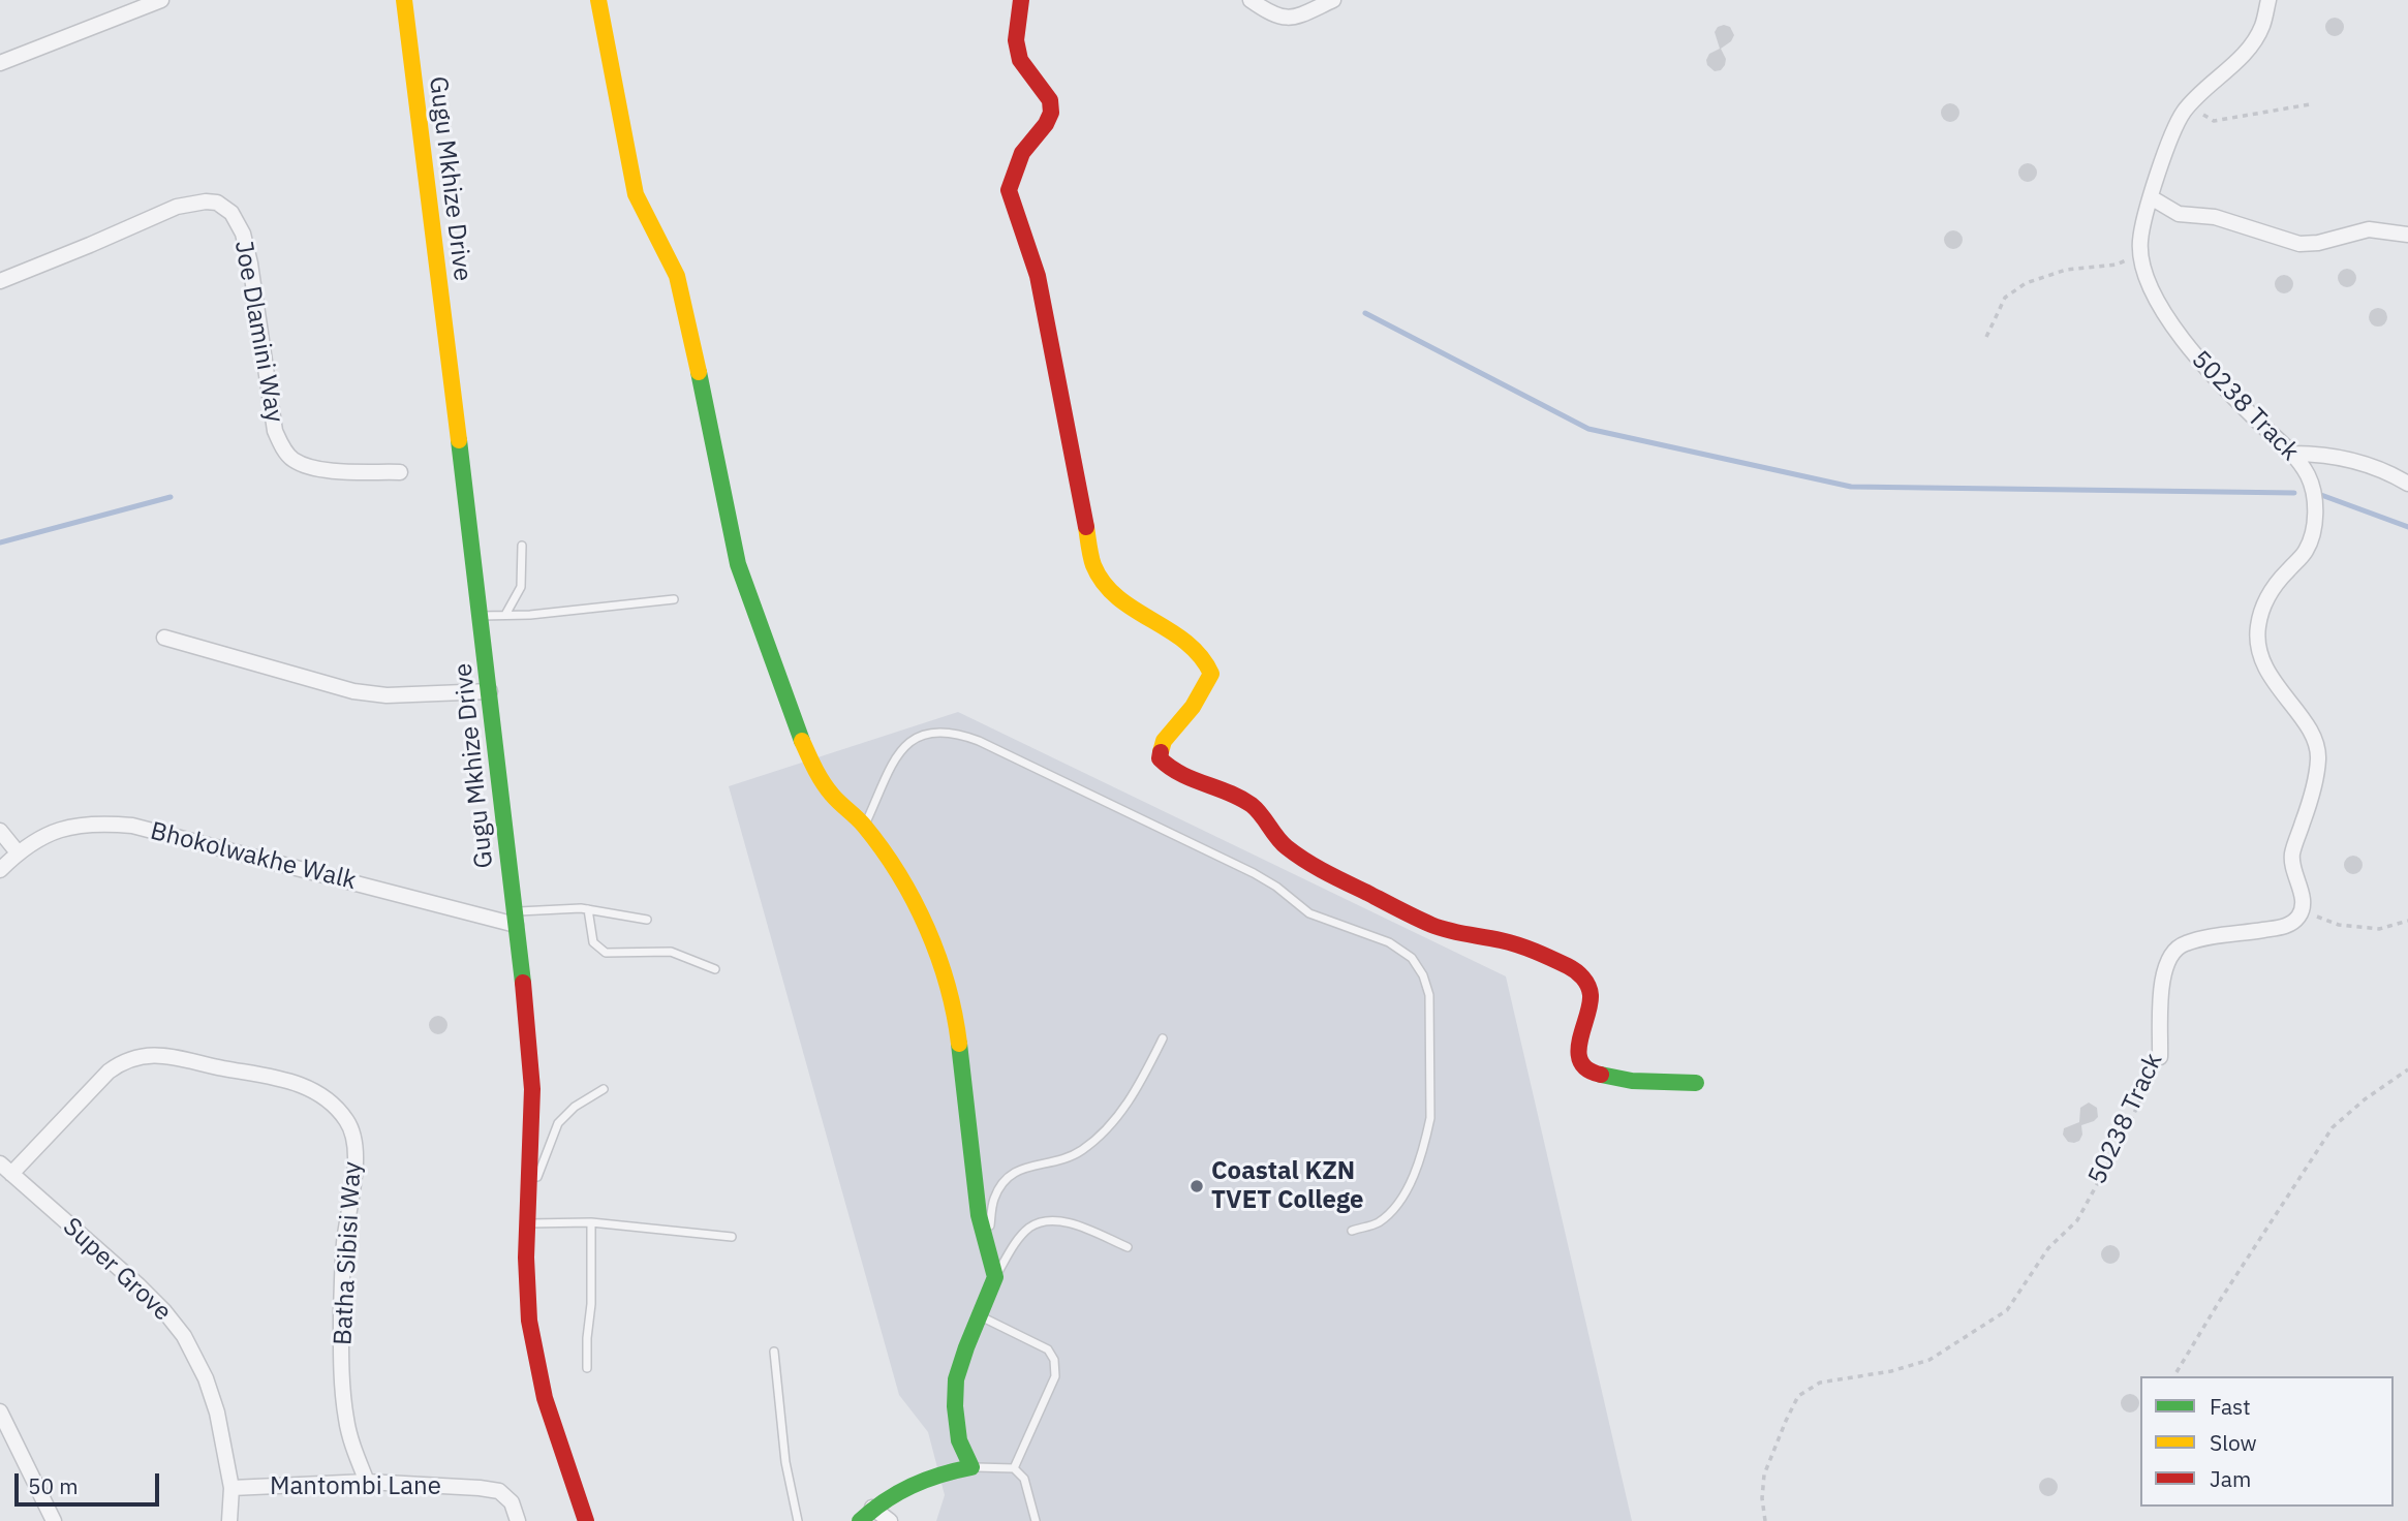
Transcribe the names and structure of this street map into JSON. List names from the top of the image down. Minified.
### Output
{"streets":{"street":["Gugu Mkhize Drive","Joe Dlamini Way","50238 Track","Bhokolwakhe Walk","Batha Sibisi Way","Super Grove","Mantombi Lane"]},"crossings":[["Gugu Mkhize Drive","Bhokolwakhe Walk"],["Batha Sibisi Way","Super Grove"],["Batha Sibisi Way","Mantombi Lane"],["Super Grove","Mantombi Lane"]],"places":["Coastal KZN TVET College"],"legend":["Fast","Slow","Jam"],"scale_bar":"50 m"}
